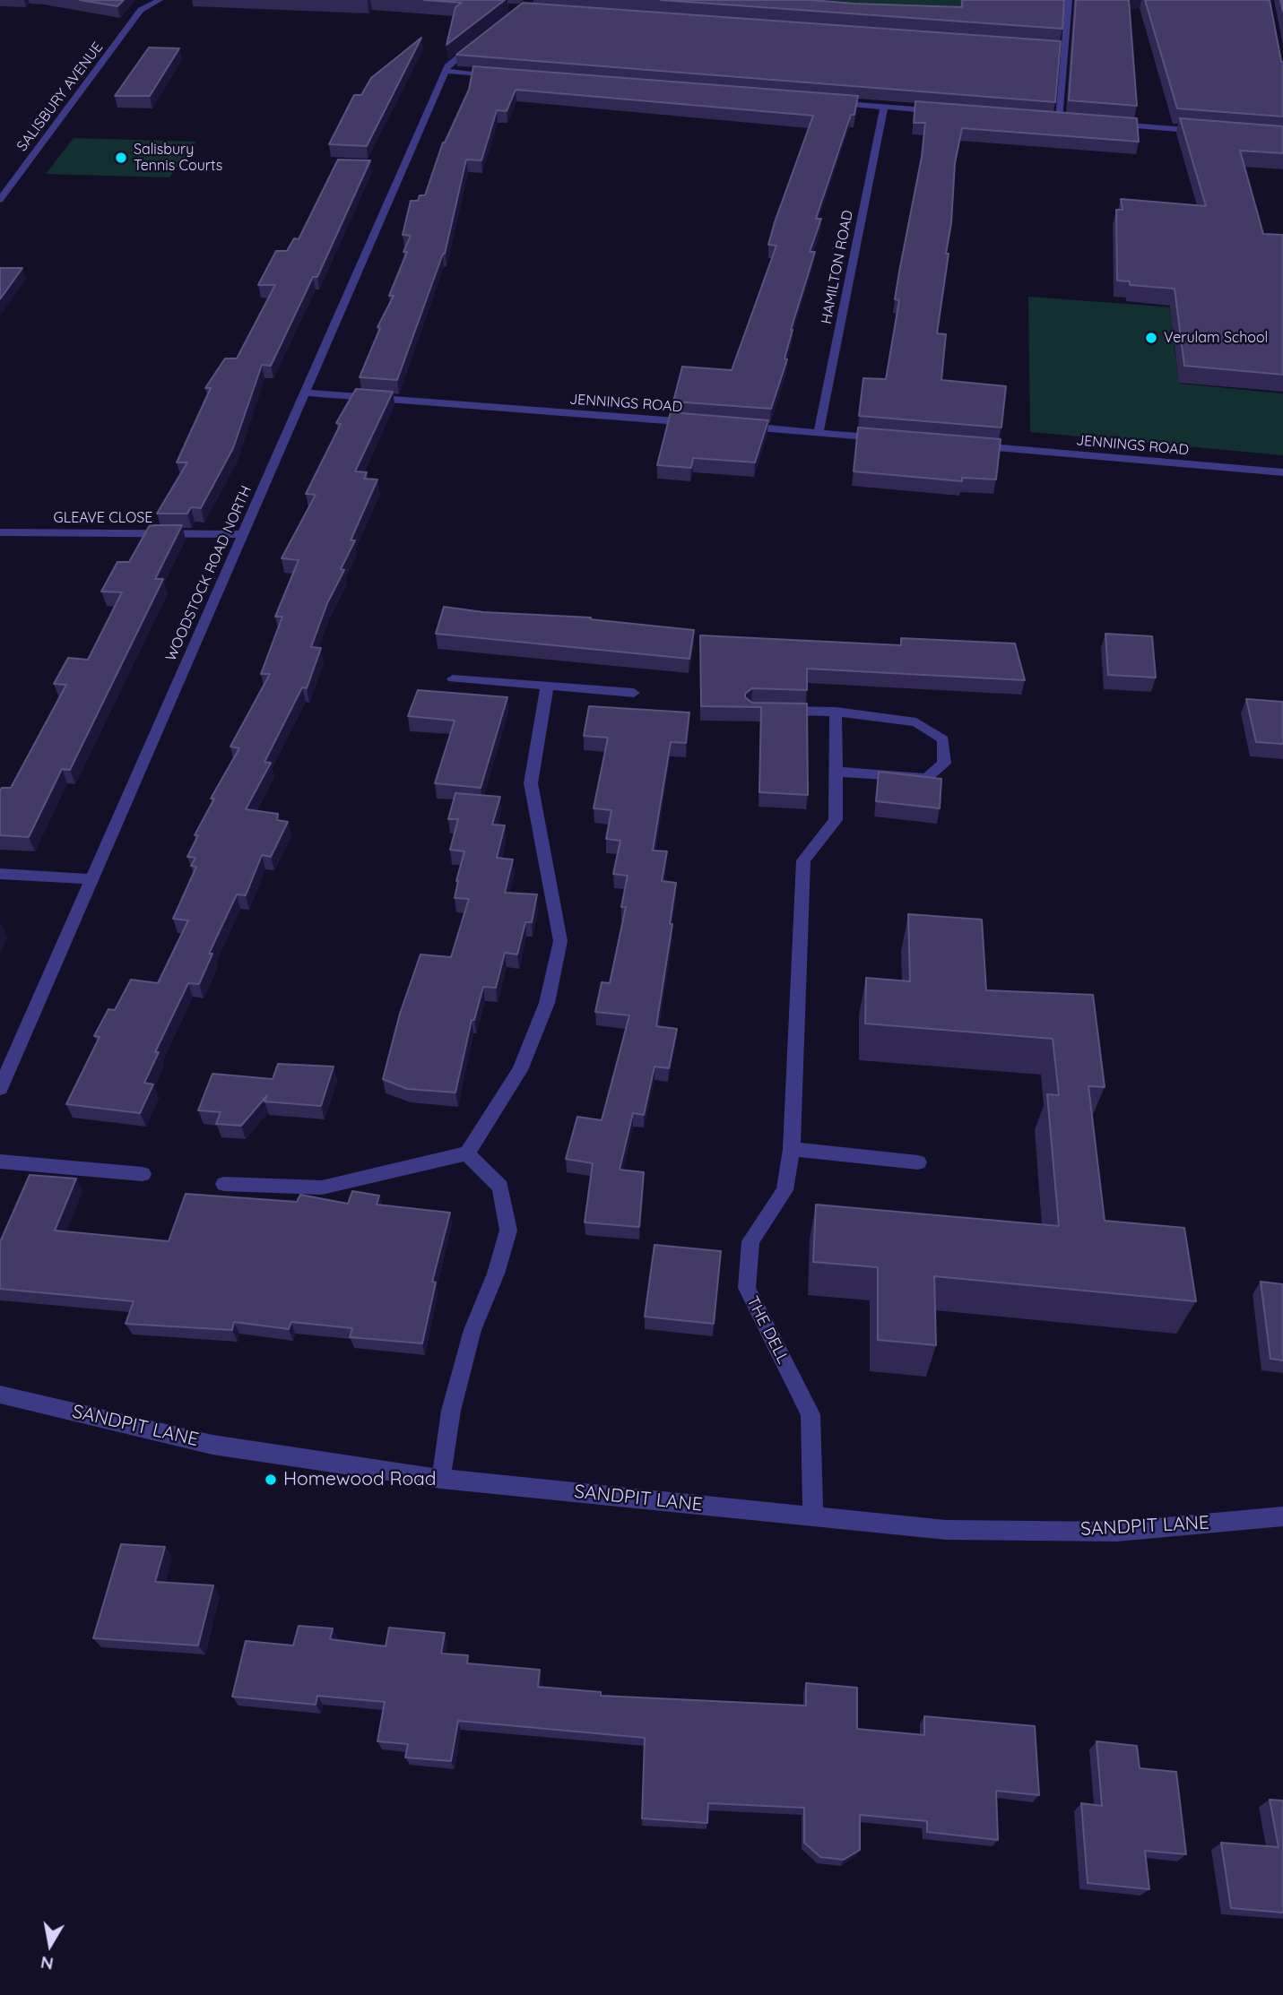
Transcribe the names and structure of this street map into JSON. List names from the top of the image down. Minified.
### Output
{"streets":{"street":["SALISBURY AVENUE","HAMILTON ROAD","JENNINGS ROAD","GLEAVE CLOSE","WOODSTOCK ROAD NORTH","THE DELL","SANDPIT LANE"]},"crossings":[["JENNINGS ROAD","WOODSTOCK ROAD NORTH"],["GLEAVE CLOSE","WOODSTOCK ROAD NORTH"],["THE DELL","SANDPIT LANE"]],"places":["Salisbury Tennis Courts","Verulam School","Homewood Road"],"north":"bottom"}
